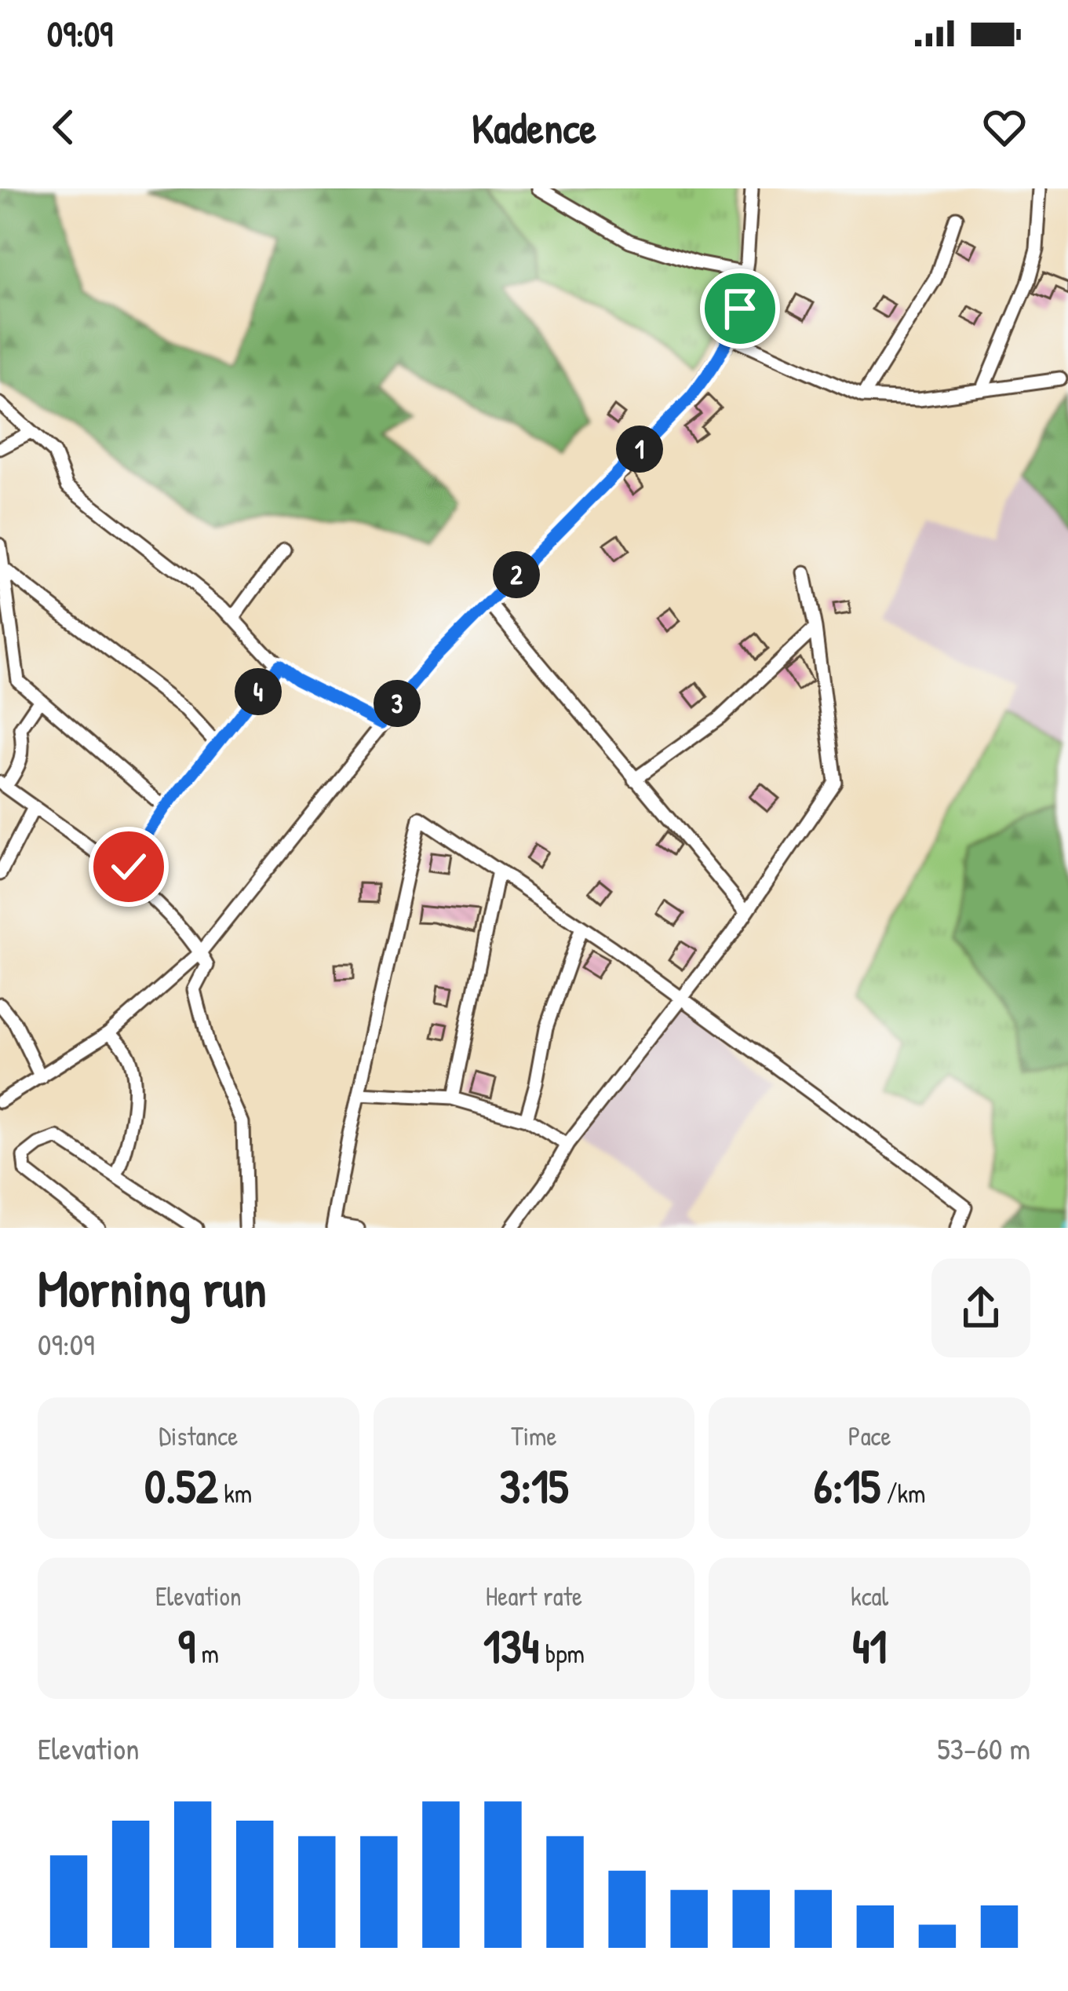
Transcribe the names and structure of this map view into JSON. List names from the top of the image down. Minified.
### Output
{"page":{"status":"09:09","header":"Kadence","pins":["1","2","4","3"],"heading":["Morning run","09:09"],"stats":[["Distance","0.52 km"],["Time","3:15"],["Pace","6:15 /km"],["Elevation","9 m"],["Heart rate","134 bpm"],["kcal","41"]],"chart":["Elevation","53–60 m"]}}
